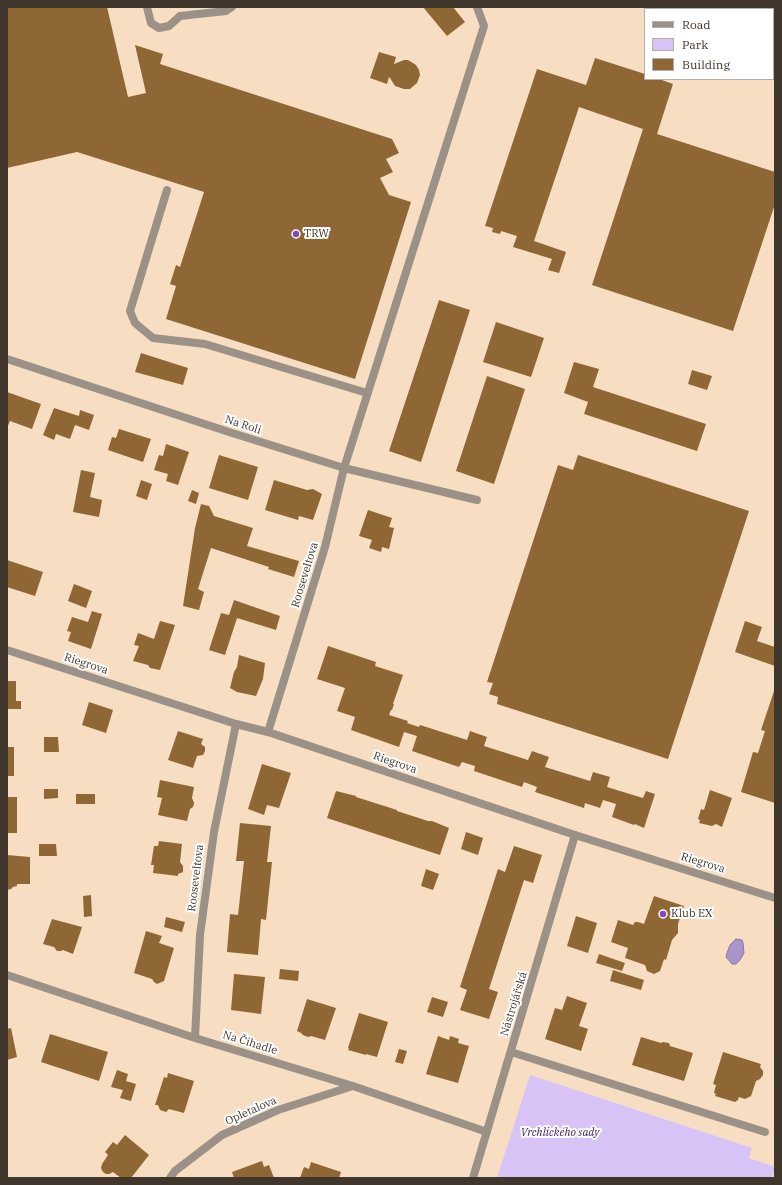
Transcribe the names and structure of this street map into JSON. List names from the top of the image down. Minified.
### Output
{"streets":{"street":["Na Roli","Rooseveltova","Riegrova","Nástrojářská","Na Čihadle","Opletalova"]},"crossings":[["Na Roli","Rooseveltova"],["Rooseveltova","Riegrova"],["Rooseveltova","Na Čihadle"],["Riegrova","Nástrojářská"],["Nástrojářská","Na Čihadle"],["Na Čihadle","Opletalova"]],"parks":["Vrchlického sady"],"places":["TRW","Klub EX"],"legend":["Road","Park","Building"]}
